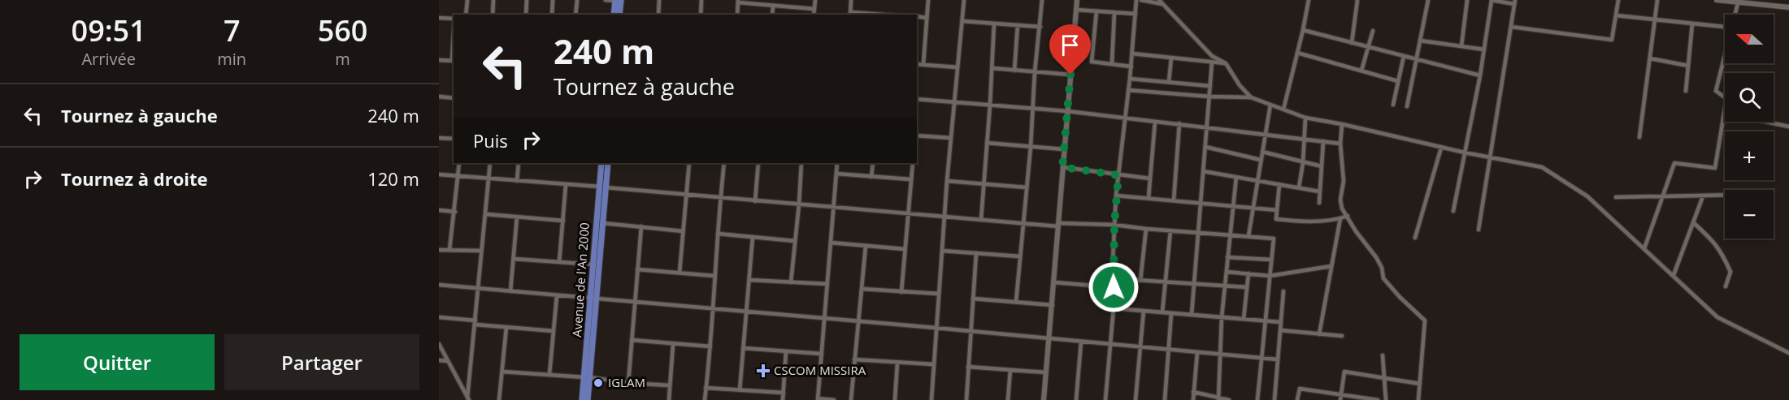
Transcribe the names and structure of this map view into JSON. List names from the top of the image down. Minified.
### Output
{"streets":{"main road":["Avenue de l'An 2000"]},"places":{"health":["CSCOM MISSIRA"],"other":["IGLAM"]},"north":"left","page":{"eta":["09:51","Arrivée","7","min","560","m"],"map_buttons":["+","−"],"turn":["240 m","Tournez à gauche"],"list":[{"name":"Tournez à gauche","value":"240 m"},{"name":"Tournez à droite","value":"120 m"}],"then":"Puis","buttons":["Quitter","Partager"]}}
